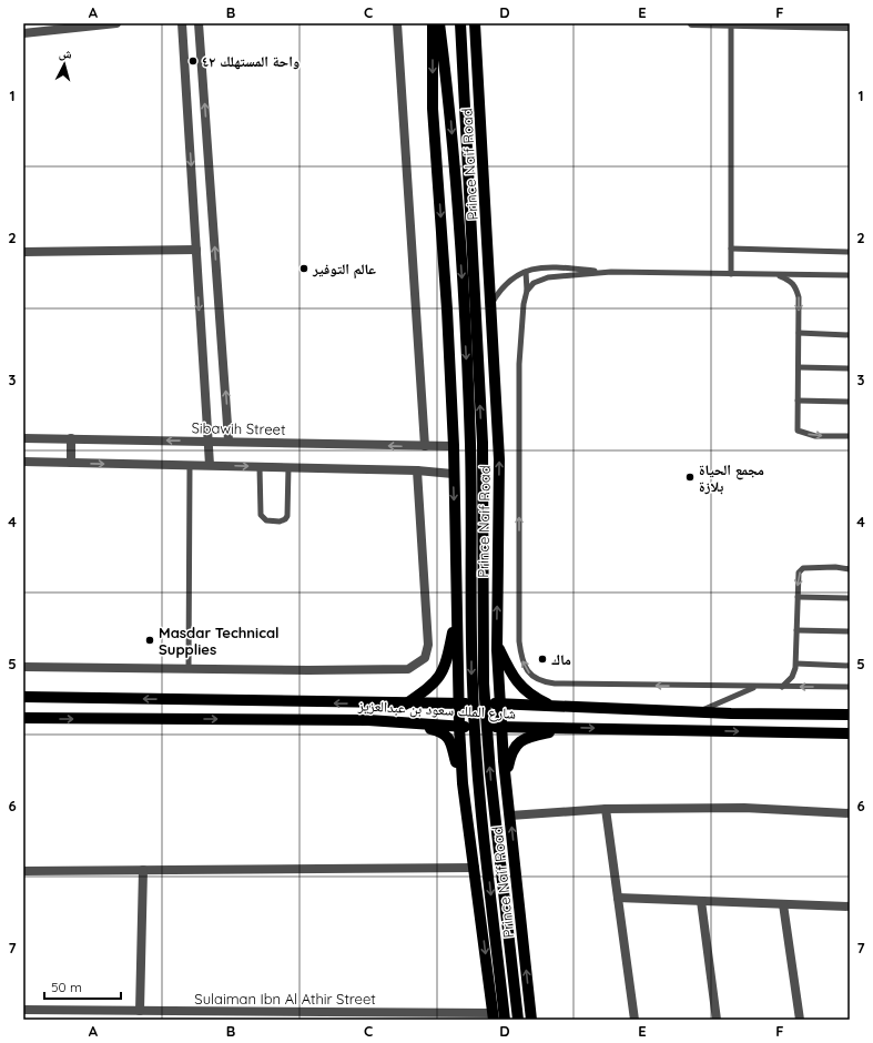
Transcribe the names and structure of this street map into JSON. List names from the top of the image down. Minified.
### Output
{"streets":{"main road":["Prince Naif Road","شارع الملك سعود بن عبدالعزيز"],"street":["Sibawih Street","Sulaiman Ibn Al Athir Street"]},"crossings":[["Prince Naif Road","شارع الملك سعود بن عبدالعزيز"],["Prince Naif Road","Sulaiman Ibn Al Athir Street"]],"places":["واحة المستهلك ٤٢","عالم التوفير","مجمع الحياة بلازة","Masdar Technical Supplies","ماك"],"scale_bar":"50 m","north":"top","grid":{"columns":["A","B","C","D","E","F"],"rows":["1","2","3","4","5","6","7"]}}
